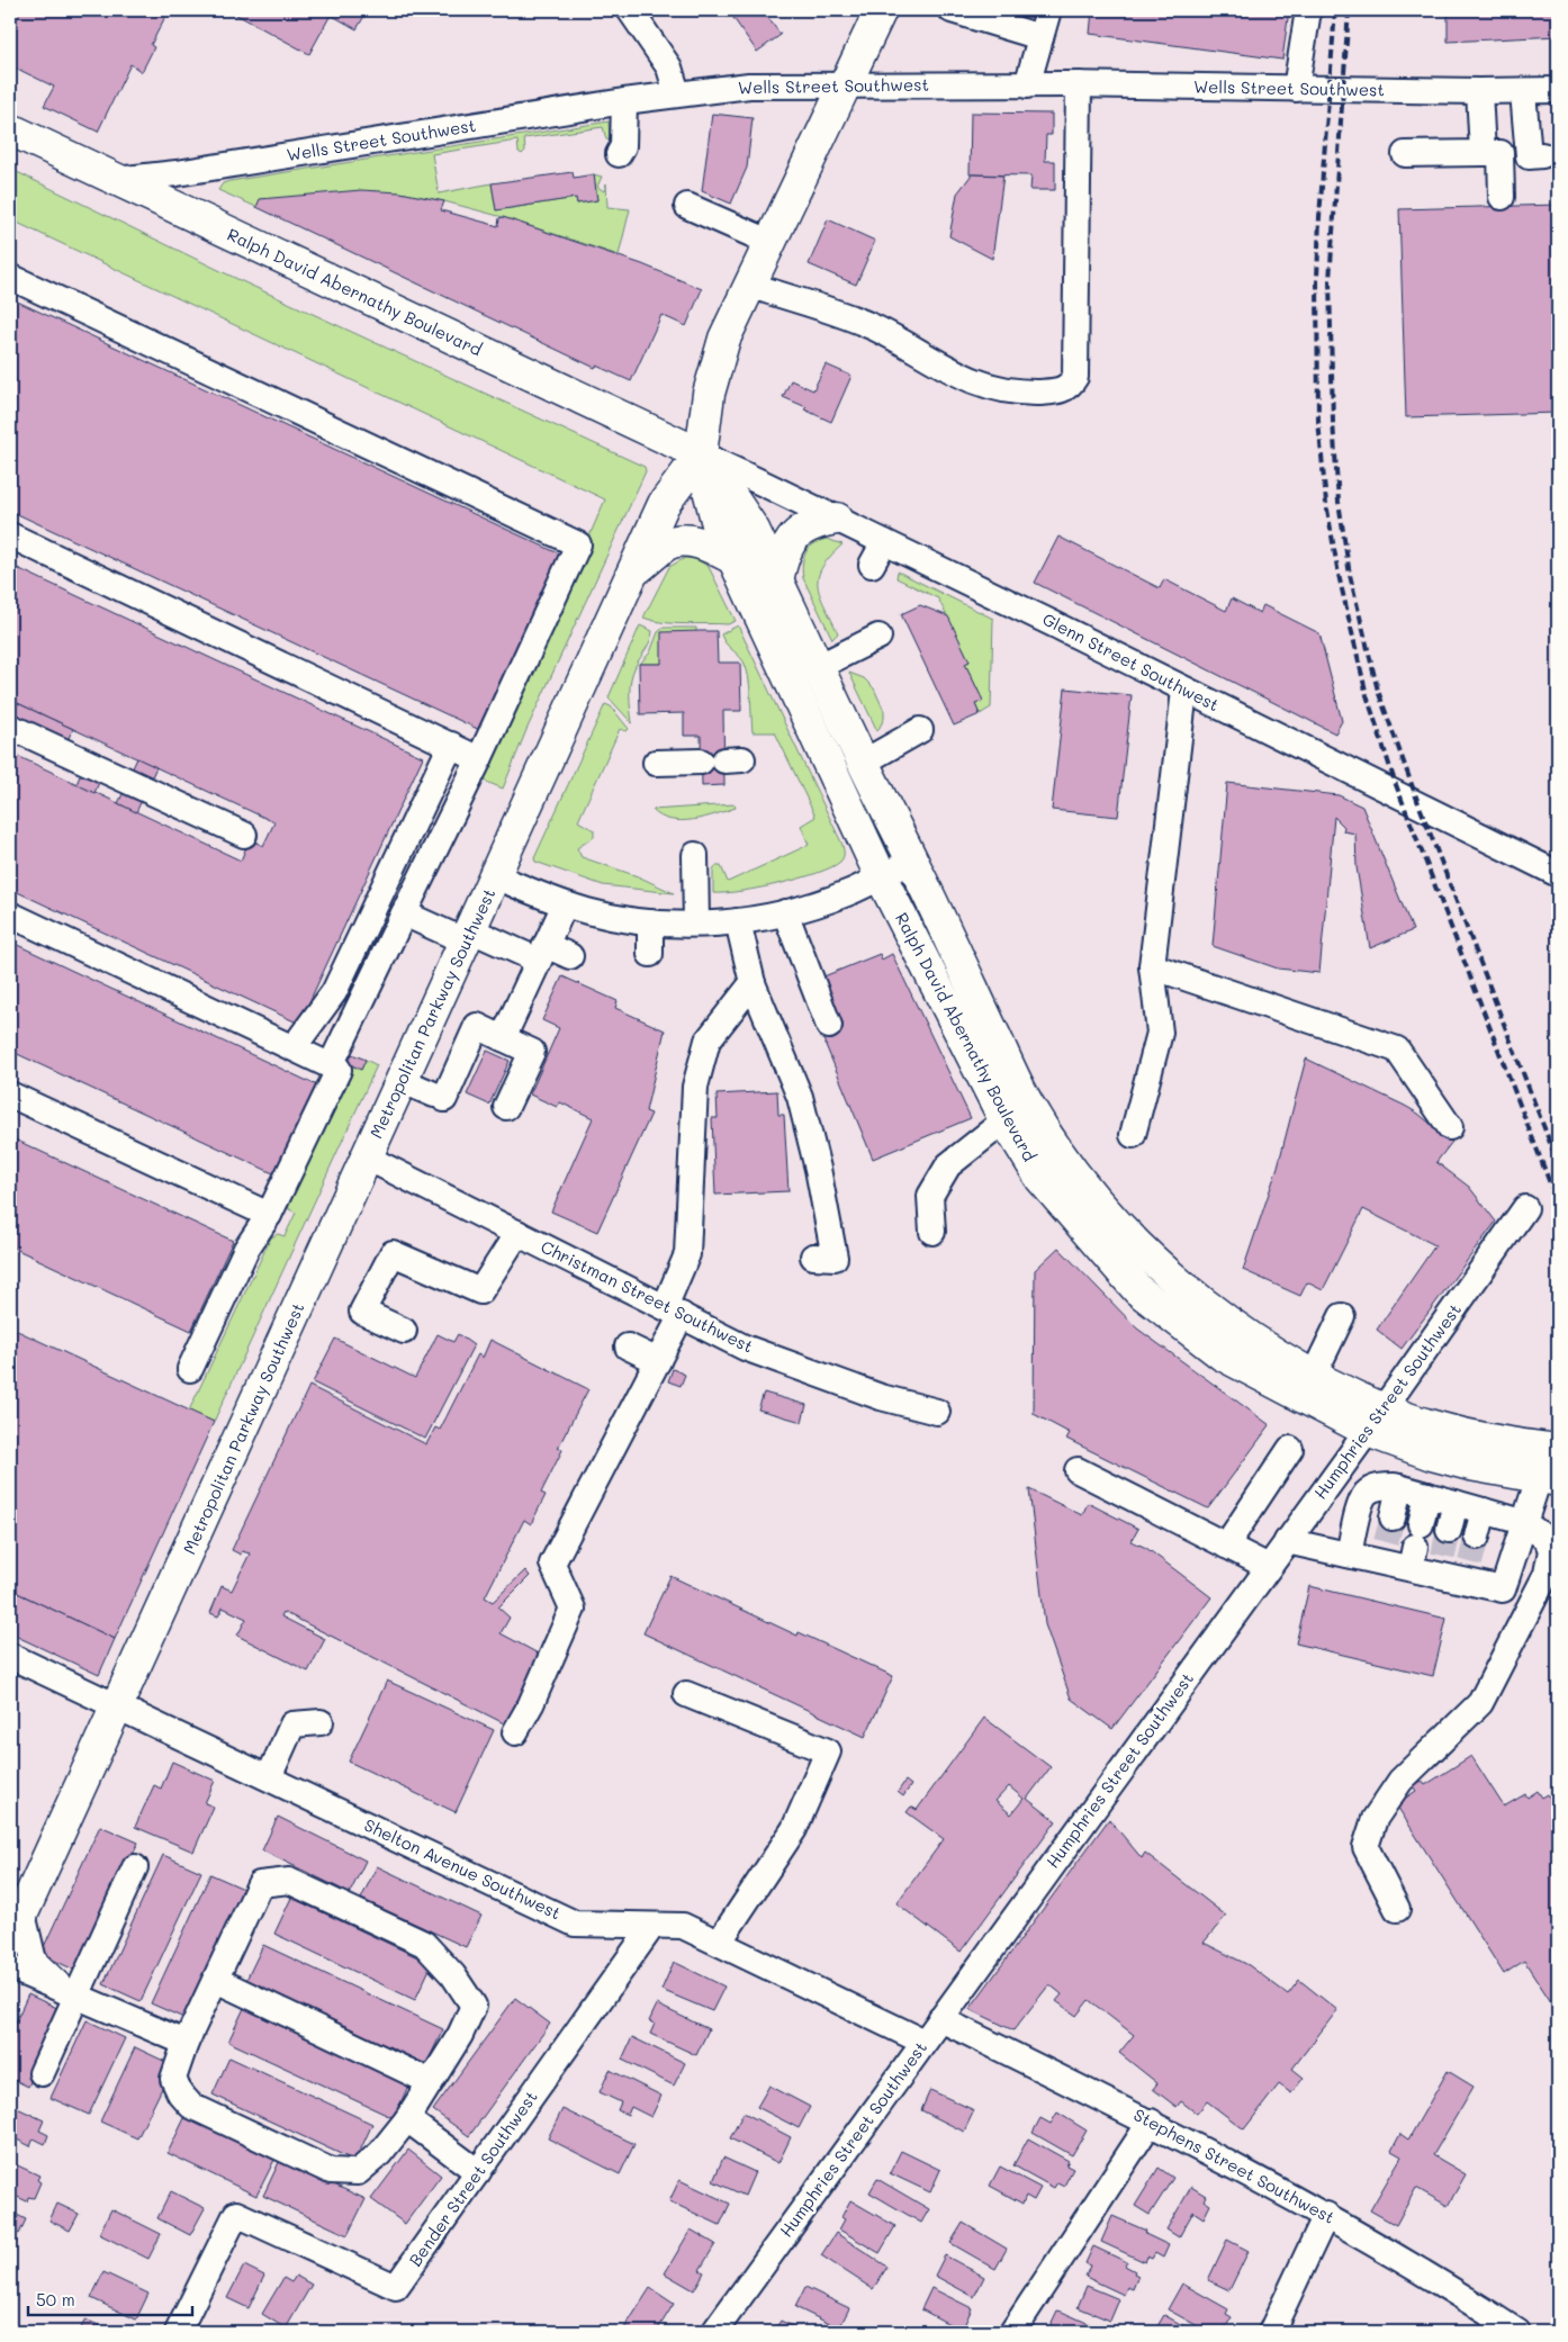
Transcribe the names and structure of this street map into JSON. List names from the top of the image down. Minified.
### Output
{"streets":{"main road":["Ralph David Abernathy Boulevard","Metropolitan Parkway Southwest"],"street":["Wells Street Southwest","Glenn Street Southwest","Christman Street Southwest","Humphries Street Southwest","Shelton Avenue Southwest","Stephens Street Southwest","Bender Street Southwest"]},"crossings":[["Wells Street Southwest","Ralph David Abernathy Boulevard"],["Wells Street Southwest","Metropolitan Parkway Southwest"],["Ralph David Abernathy Boulevard","Glenn Street Southwest"],["Ralph David Abernathy Boulevard","Metropolitan Parkway Southwest"],["Ralph David Abernathy Boulevard","Humphries Street Southwest"],["Glenn Street Southwest","Metropolitan Parkway Southwest"],["Metropolitan Parkway Southwest","Christman Street Southwest"],["Metropolitan Parkway Southwest","Shelton Avenue Southwest"],["Humphries Street Southwest","Shelton Avenue Southwest"],["Humphries Street Southwest","Stephens Street Southwest"],["Shelton Avenue Southwest","Bender Street Southwest"]],"scale_bar":"50 m"}
